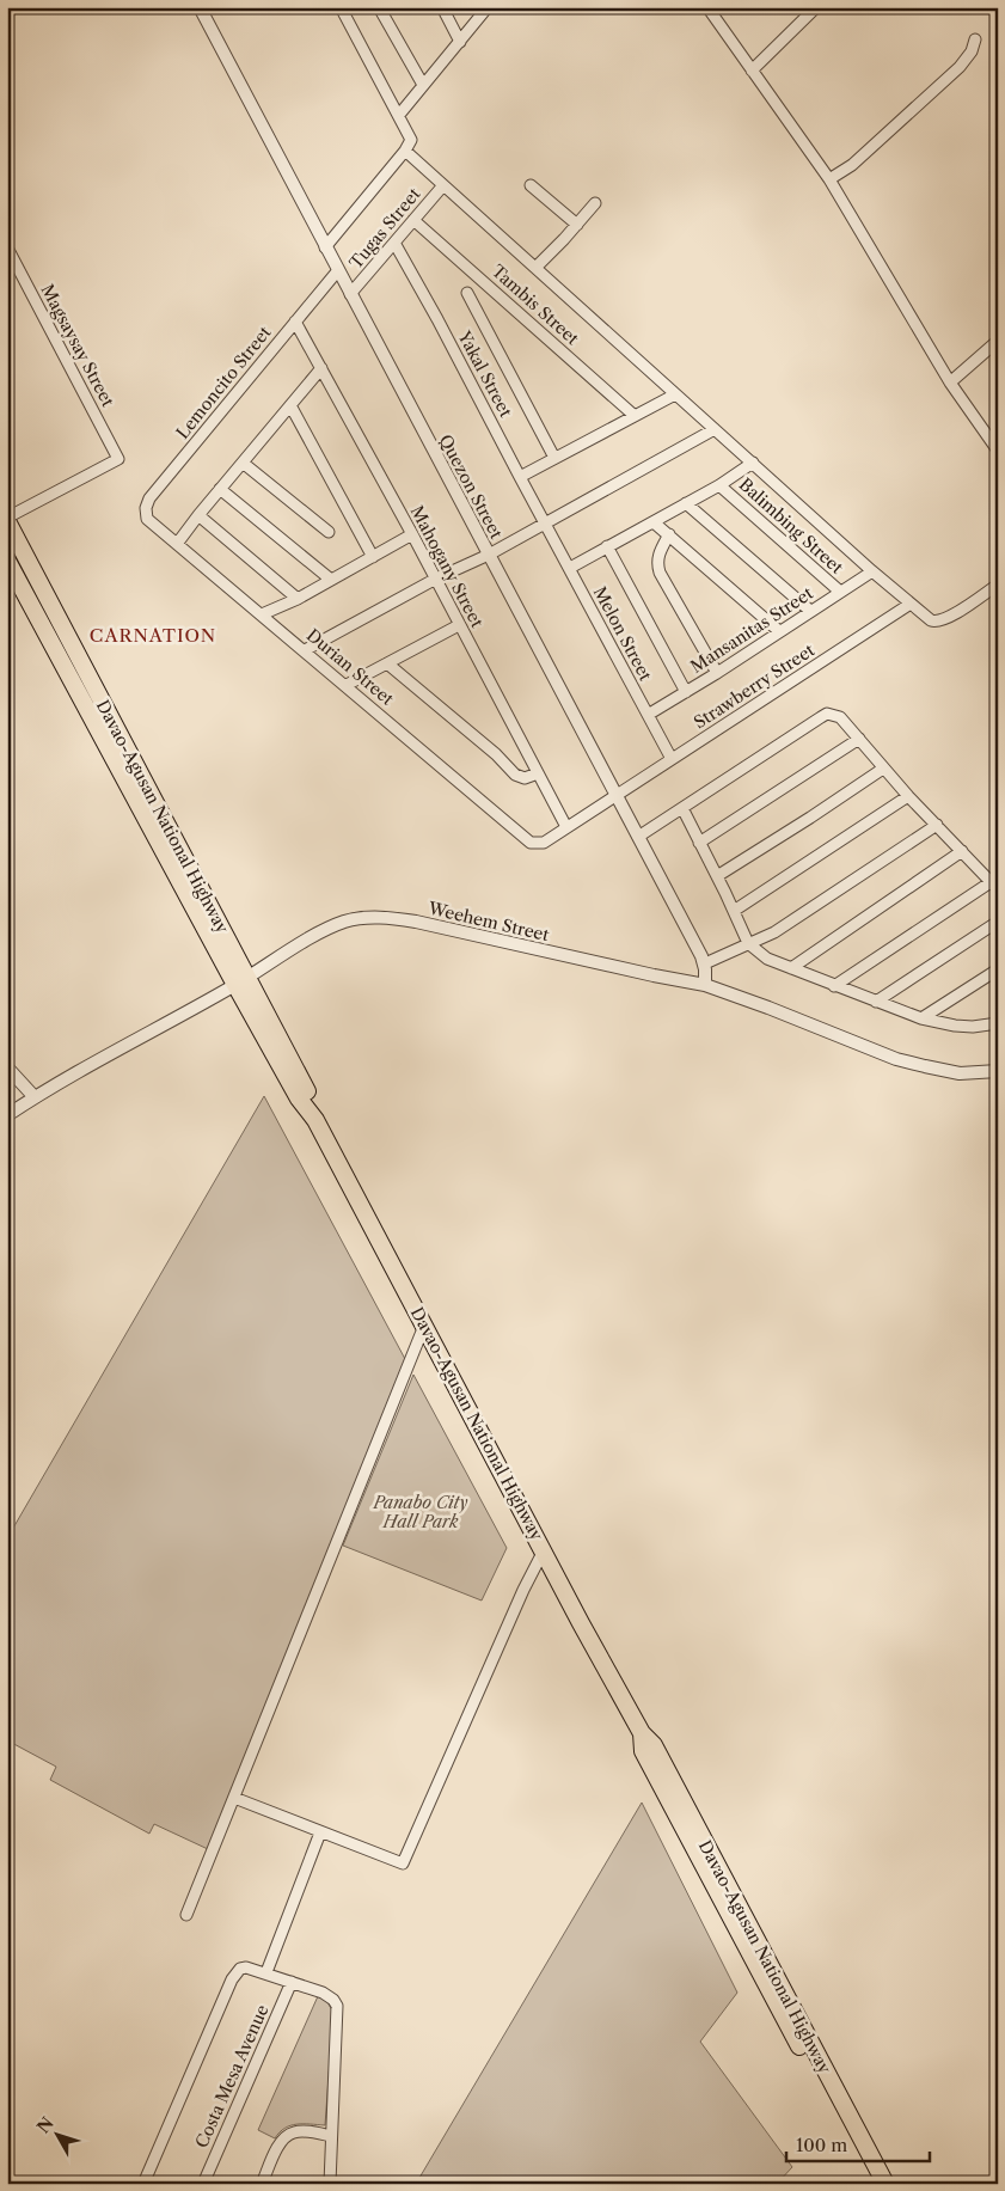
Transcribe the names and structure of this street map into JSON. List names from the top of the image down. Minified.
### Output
{"streets":{"highway":["Davao-Agusan National Highway"],"street":["Tugas Street","Tambis Street","Magsaysay Street","Yakal Street","Lemoncito Street","Quezon Street","Balimbing Street","Mahogany Street","Mansanitas Street","Melon Street","Durian Street","Strawberry Street","Weehem Street","Costa Mesa Avenue"]},"crossings":[["Tugas Street","Tambis Street"],["Tugas Street","Yakal Street"],["Tugas Street","Quezon Street"],["Magsaysay Street","Davao-Agusan National Highway"],["Yakal Street","Melon Street"],["Lemoncito Street","Quezon Street"],["Lemoncito Street","Mahogany Street"],["Lemoncito Street","Durian Street"],["Quezon Street","Strawberry Street"],["Quezon Street","Weehem Street"],["Balimbing Street","Mansanitas Street"],["Mahogany Street","Strawberry Street"],["Mansanitas Street","Melon Street"],["Melon Street","Strawberry Street"],["Durian Street","Strawberry Street"],["Davao-Agusan National Highway","Weehem Street"]],"districts":["CARNATION"],"parks":["Panabo City Hall Park"],"scale_bar":"100 m","north":"top left"}
